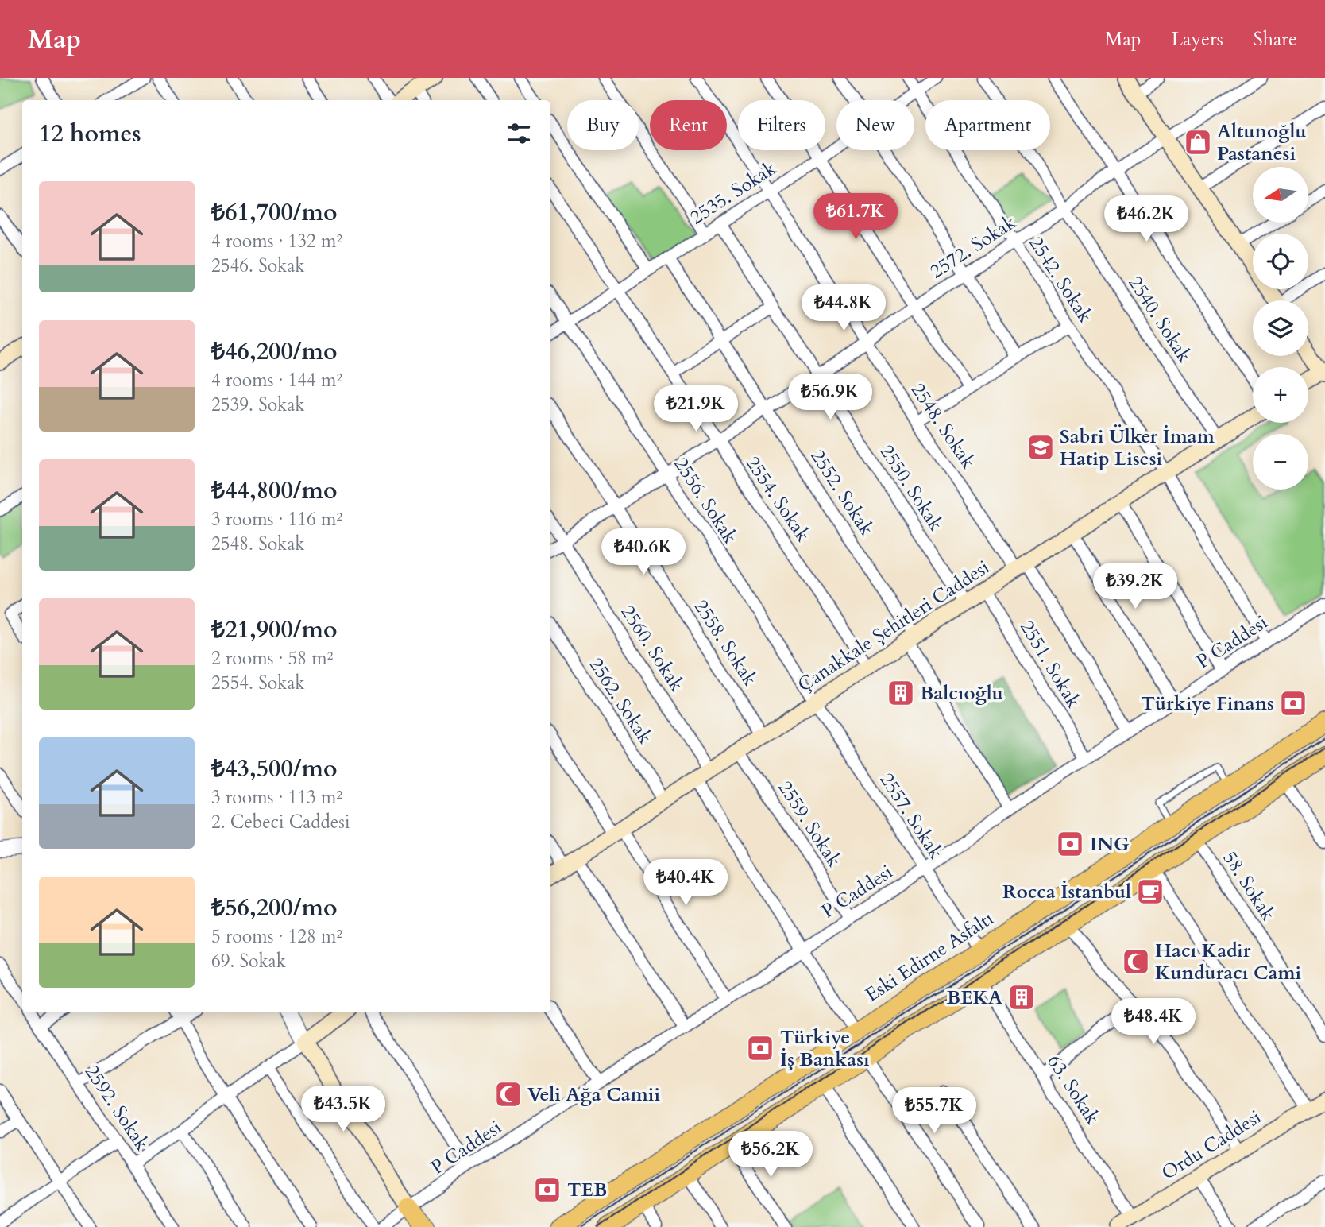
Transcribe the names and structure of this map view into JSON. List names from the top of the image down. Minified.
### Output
{"streets":{"main road":["Çanakkale Şehitleri Caddesi","Eski Edirne Asfaltı","Ordu Caddesi"],"street":["2535. Sokak","2572. Sokak","2542. Sokak","2540. Sokak","2548. Sokak","2550. Sokak","2552. Sokak","2554. Sokak","2556. Sokak","P Caddesi","2558. Sokak","2560. Sokak","2551. Sokak","2562. Sokak","2557. Sokak","2559. Sokak","58. Sokak","63. Sokak","2592. Sokak"]},"crossings":[["2535. Sokak","2542. Sokak"],["2535. Sokak","2548. Sokak"],["2535. Sokak","2550. Sokak"],["2535. Sokak","2552. Sokak"],["2535. Sokak","2554. Sokak"],["2535. Sokak","2556. Sokak"],["2572. Sokak","2542. Sokak"],["2572. Sokak","2540. Sokak"],["2572. Sokak","2548. Sokak"],["2572. Sokak","2550. Sokak"],["2572. Sokak","2552. Sokak"],["2572. Sokak","2554. Sokak"],["2572. Sokak","2556. Sokak"],["2572. Sokak","2558. Sokak"],["2572. Sokak","2560. Sokak"],["2542. Sokak","Çanakkale Şehitleri Caddesi"],["2542. Sokak","P Caddesi"],["2540. Sokak","Çanakkale Şehitleri Caddesi"],["2548. Sokak","Çanakkale Şehitleri Caddesi"],["2548. Sokak","P Caddesi"],["2550. Sokak","Çanakkale Şehitleri Caddesi"],["2552. Sokak","Çanakkale Şehitleri Caddesi"],["2552. Sokak","P Caddesi"],["2554. Sokak","Çanakkale Şehitleri Caddesi"],["2556. Sokak","Çanakkale Şehitleri Caddesi"],["2556. Sokak","2557. Sokak"],["Çanakkale Şehitleri Caddesi","2558. Sokak"],["Çanakkale Şehitleri Caddesi","2560. Sokak"],["Çanakkale Şehitleri Caddesi","2551. Sokak"],["Çanakkale Şehitleri Caddesi","2562. Sokak"],["Çanakkale Şehitleri Caddesi","2557. Sokak"],["Çanakkale Şehitleri Caddesi","2559. Sokak"],["P Caddesi","2560. Sokak"],["P Caddesi","2551. Sokak"],["P Caddesi","2557. Sokak"],["P Caddesi","2559. Sokak"],["2560. Sokak","Eski Edirne Asfaltı"],["2557. Sokak","Eski Edirne Asfaltı"],["63. Sokak","Ordu Caddesi"]],"places":{"shop":["Altunoğlu Pastanesi"],"school or university":["Sabri Ülker İmam Hatip Lisesi"],"building":["Balcıoğlu","BEKA"],"bank":["Türkiye Finans","ING","Türkiye İş Bankası","TEB"],"cafe":["Rocca İstanbul"],"mosque":["Hacı Kadir Kunduracı Cami","Veli Ağa Camii"]},"north":"left","page":{"header":"Map","nav":["Map","Layers","Share"],"chip":["Buy","Rent","Filters","New","Apartment"],"heading":"12 homes","map_buttons":["+","−"],"list":[{"name":"₺61,700/mo","note":"4 rooms · 132 m² · 2546. Sokak"},{"name":"₺46,200/mo","note":"4 rooms · 144 m² · 2539. Sokak"},{"name":"₺44,800/mo","note":"3 rooms · 116 m² · 2548. Sokak"},{"name":"₺21,900/mo","note":"2 rooms · 58 m² · 2554. Sokak"},{"name":"₺43,500/mo","note":"3 rooms · 113 m² · 2. Cebeci Caddesi"},{"name":"₺56,200/mo","note":"5 rooms · 128 m² · 69. Sokak"}],"price":["₺61.7K","₺46.2K","₺44.8K","₺56.9K","₺21.9K","₺40.6K","₺39.2K","₺40.4K","₺48.4K","₺43.5K","₺55.7K","₺56.2K"]}}
